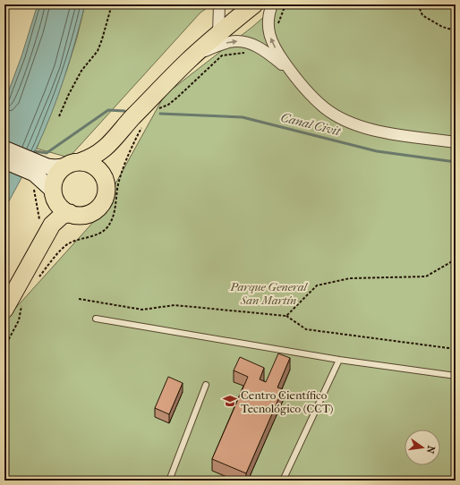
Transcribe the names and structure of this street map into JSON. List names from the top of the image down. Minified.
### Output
{"water":["Canal Civit"],"parks":["Parque General San Martín"],"places":{"school or university":["Centro Científico Tecnológico (CCT)"]},"north":"right"}
